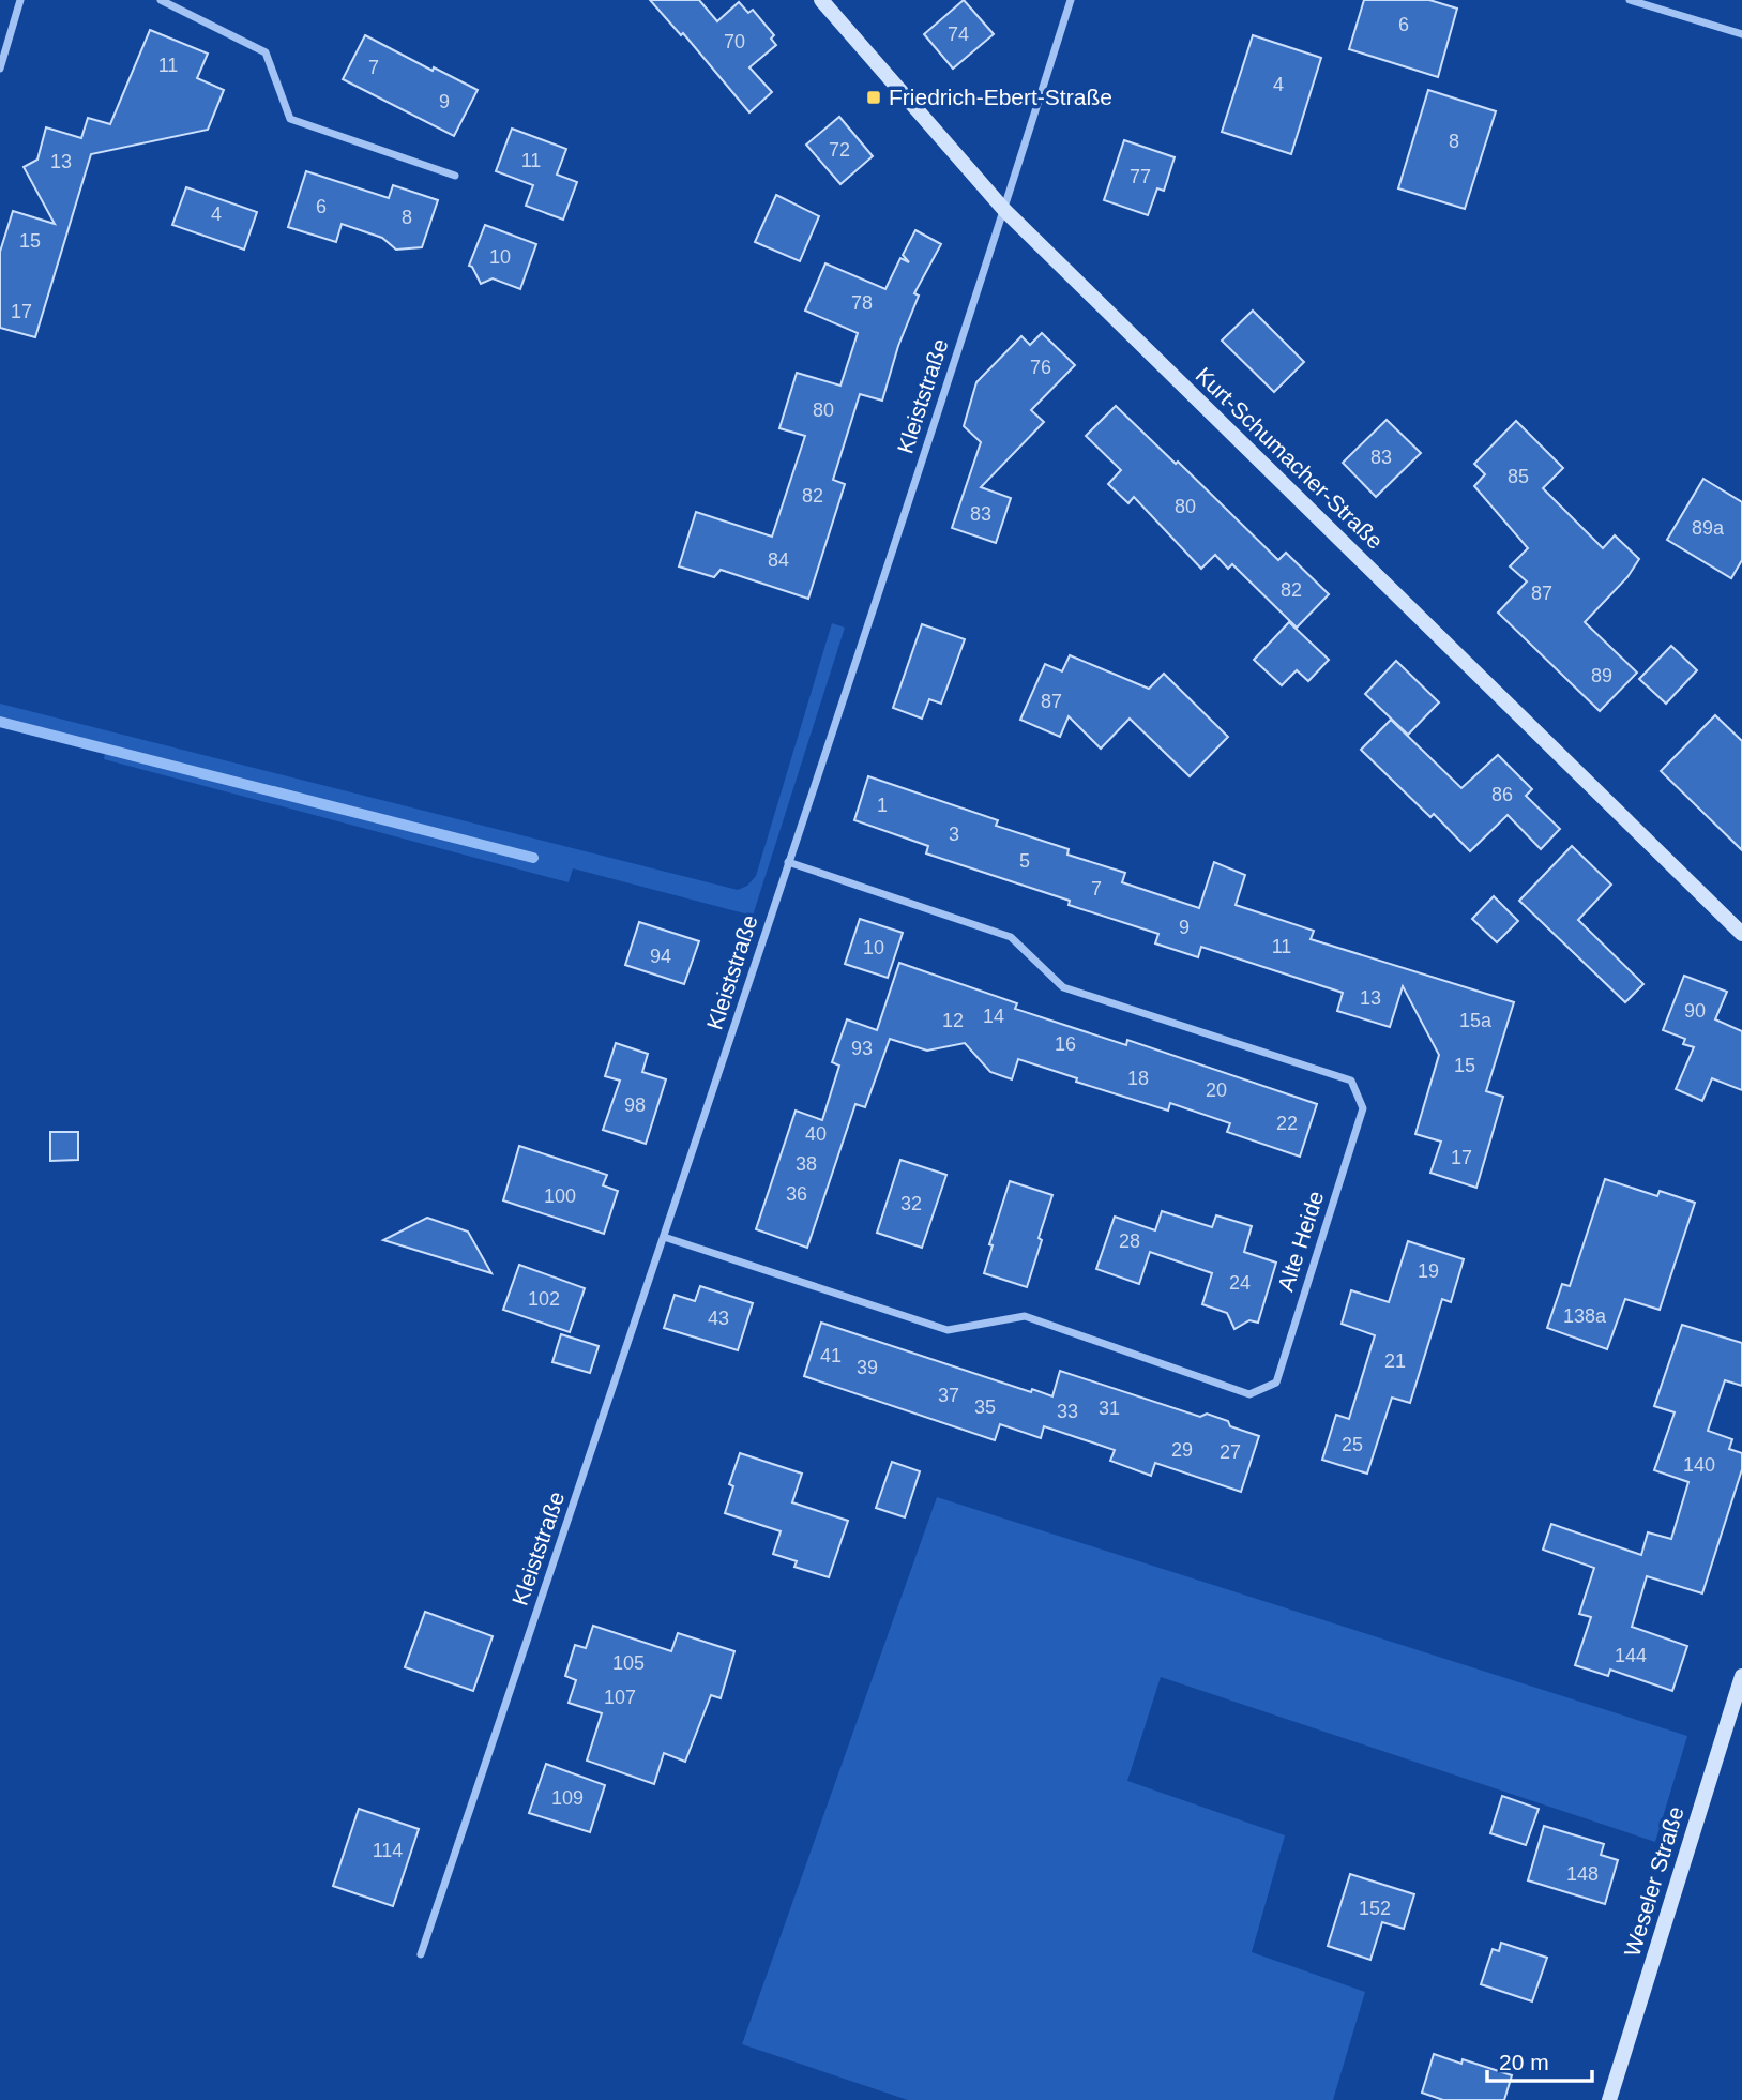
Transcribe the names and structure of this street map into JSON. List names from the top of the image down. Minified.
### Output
{"streets":{"street":["Kleiststraße","Kurt-Schumacher-Straße","Alte Heide","Weseler Straße"]},"crossings":[["Kleiststraße","Kurt-Schumacher-Straße"],["Kleiststraße","Alte Heide"]],"places":{"transit":["Friedrich-Ebert-Straße"]},"house_numbers":["6","74","70","11","7","4","9","8","72","11","13","77","6","4","8","15","10","78","17","76","80","83","85","82","80","83","89a","84","82","87","89","87","86","1","3","5","7","9","11","10","94","13","90","14","12","15a","16","93","15","18","20","98","22","40","17","38","36","100","32","28","19","24","102","138a","43","41","21","39","37","35","31","33","25","29","27","140","144","105","107","109","114","148","152"],"scale_bar":"20 m"}
